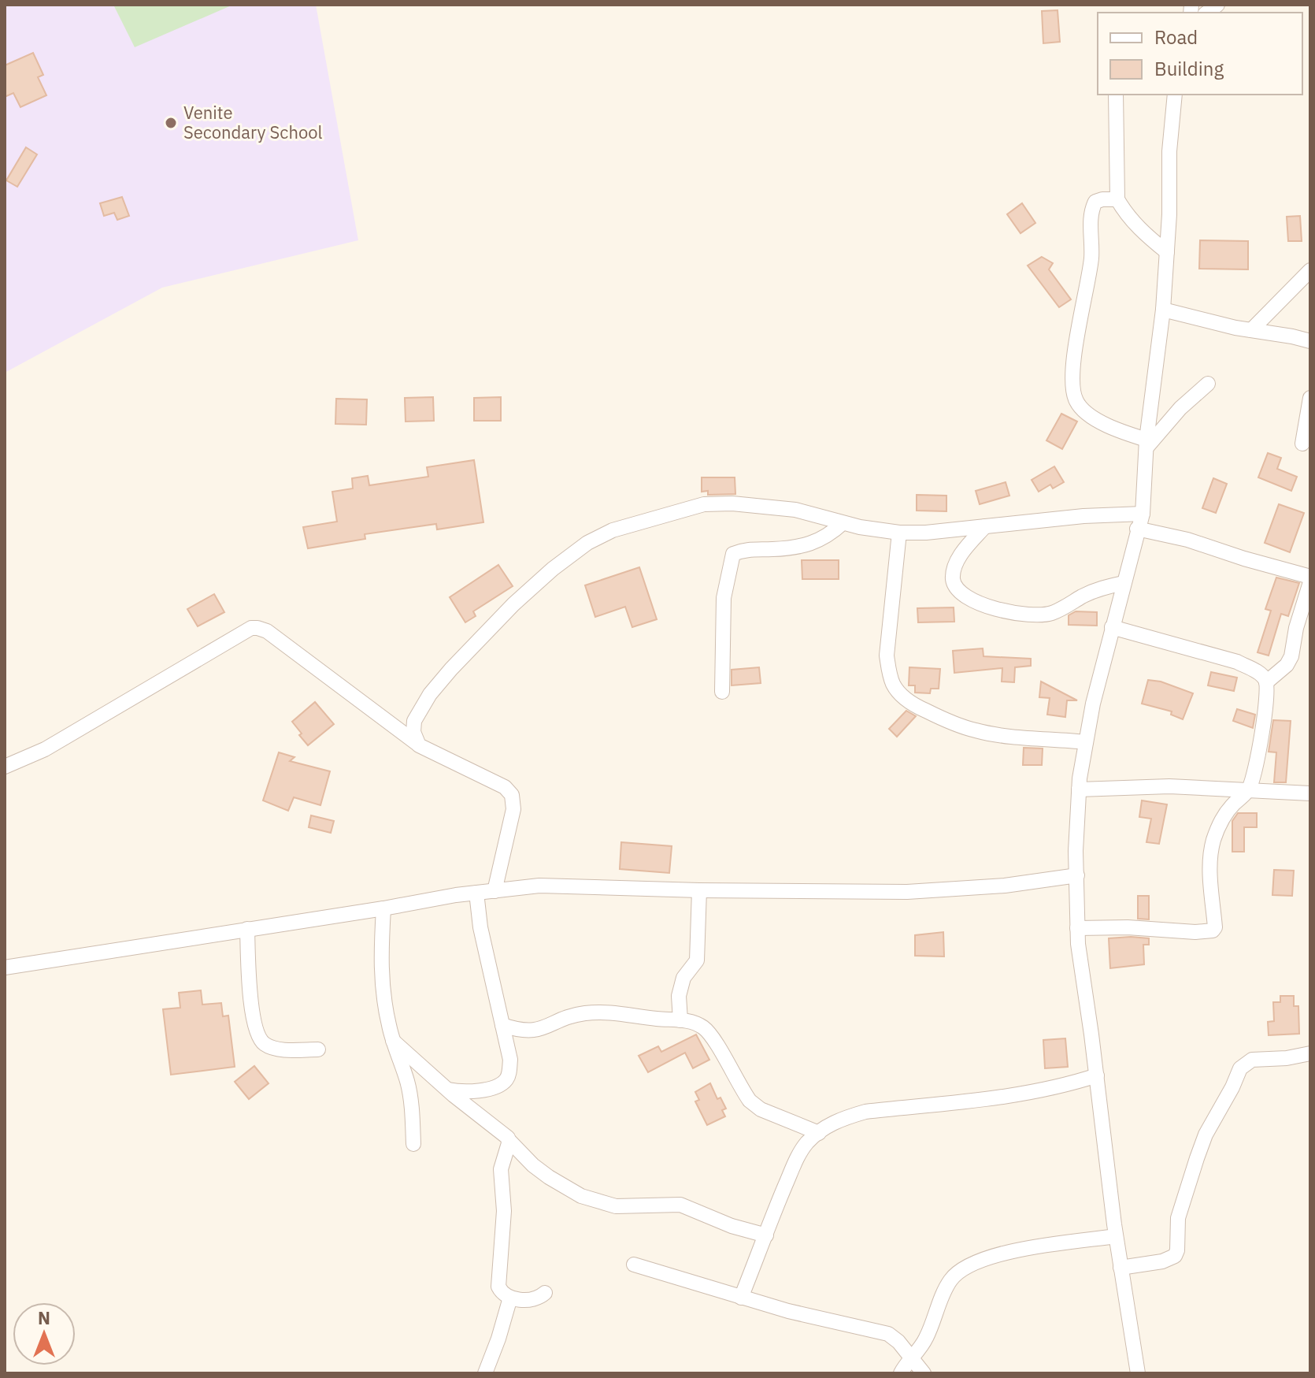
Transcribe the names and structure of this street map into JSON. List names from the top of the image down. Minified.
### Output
{"places":["Venite Secondary School"],"legend":["Road","Building"],"north":"top"}
